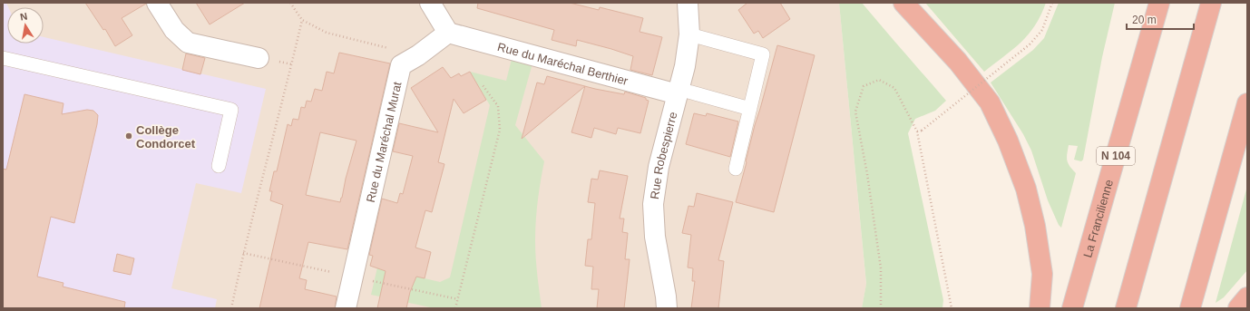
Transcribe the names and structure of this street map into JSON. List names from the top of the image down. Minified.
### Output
{"streets":{"highway":["N 104","La Francilienne"],"street":["Rue du Maréchal Berthier","Rue du Maréchal Murat","Rue Robespierre"]},"crossings":[["Rue du Maréchal Berthier","Rue du Maréchal Murat"],["Rue du Maréchal Berthier","Rue Robespierre"]],"places":["Collège Condorcet"],"scale_bar":"20 m","north":"top"}
